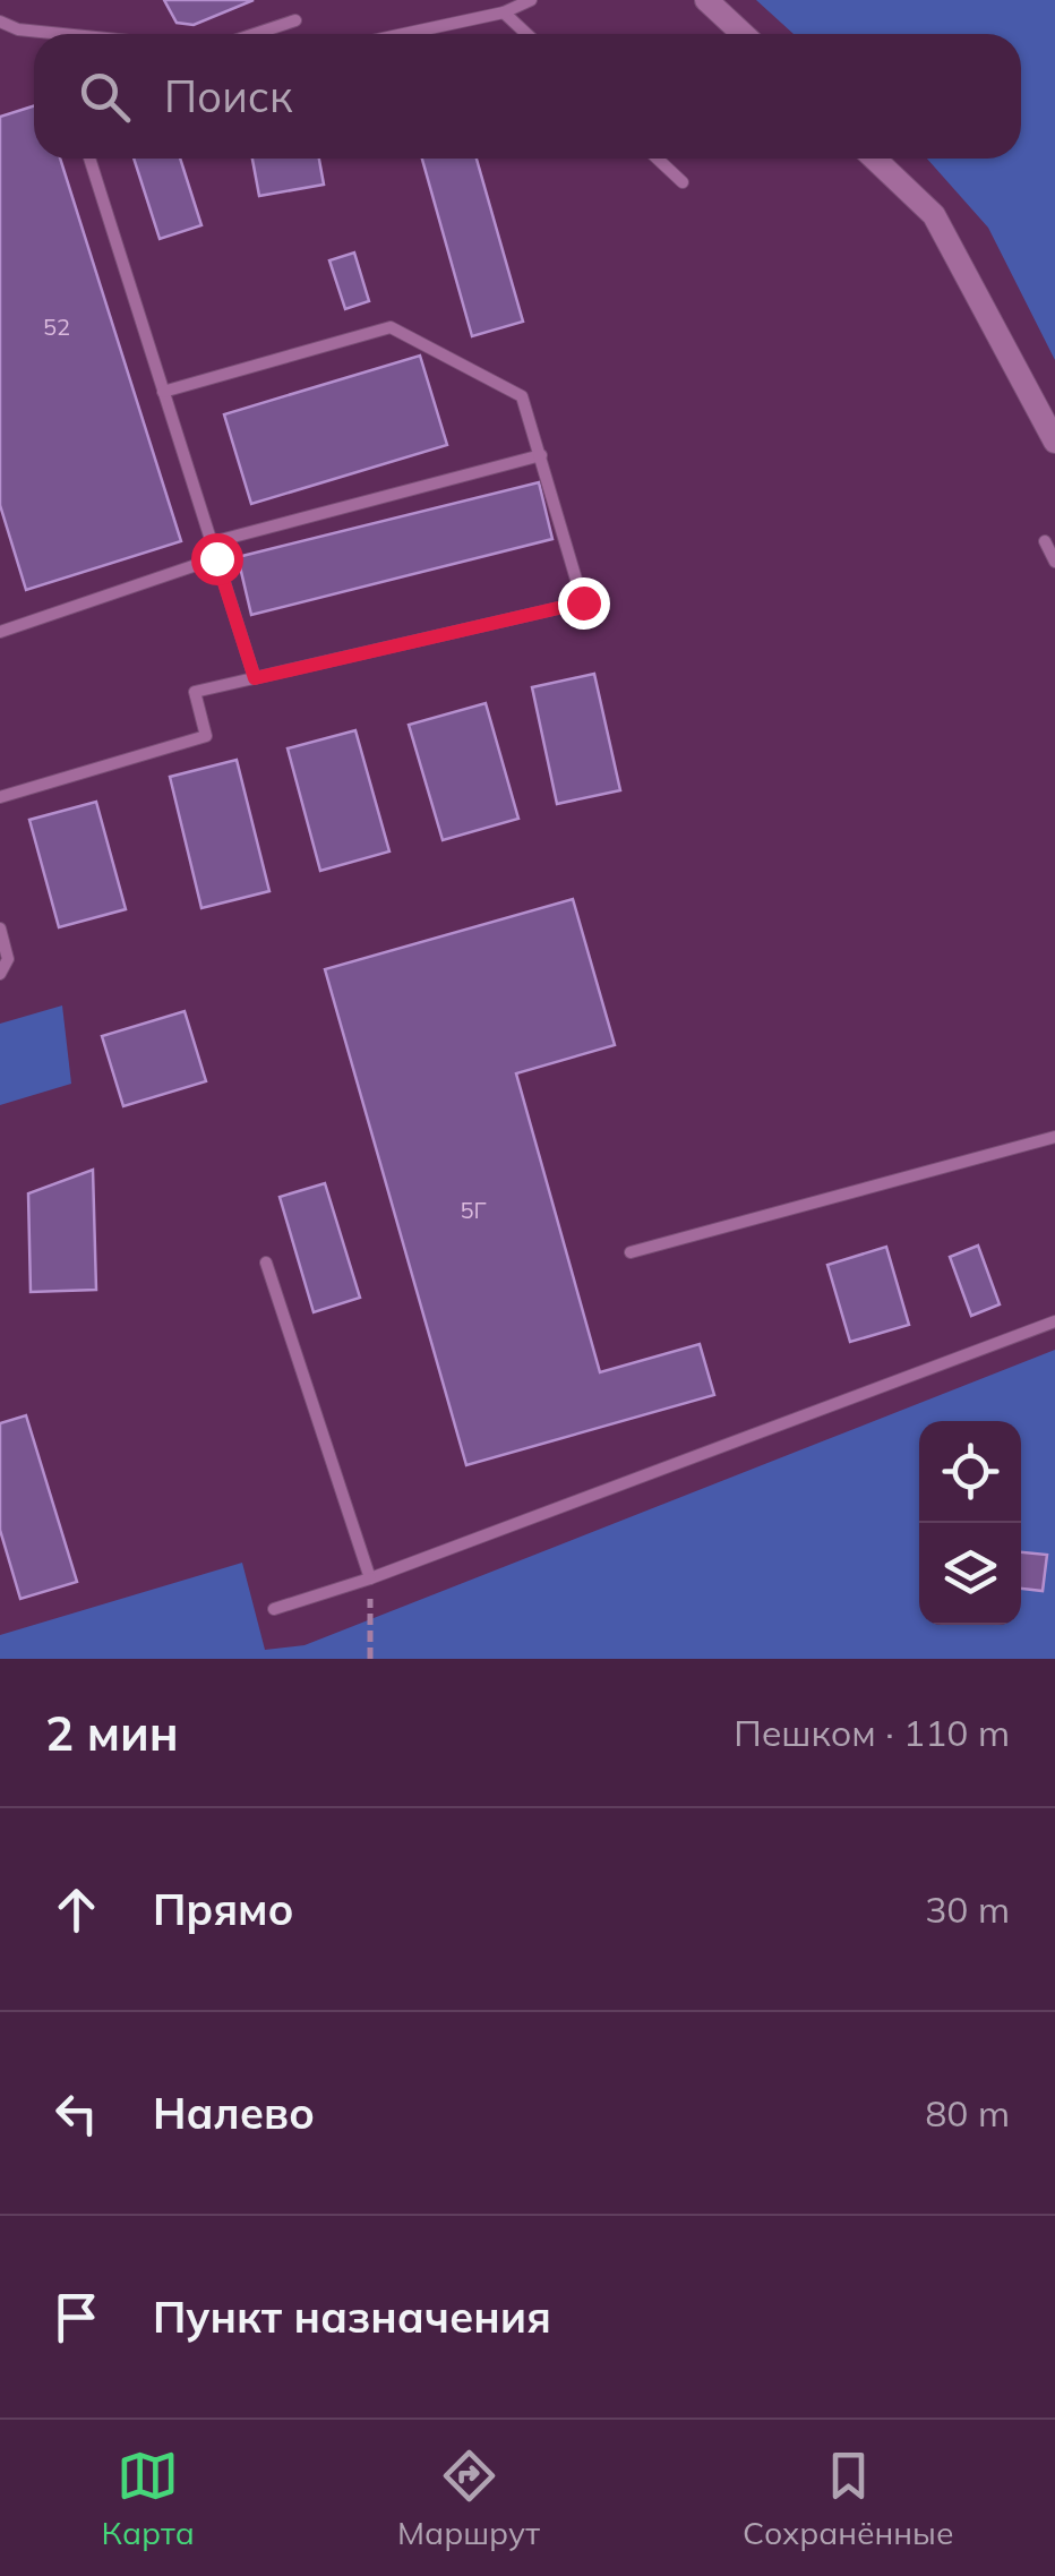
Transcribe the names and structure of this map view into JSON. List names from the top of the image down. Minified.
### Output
{"house_numbers":["52","5Г"],"page":{"search":"Поиск","heading":["2 мин","Пешком · 110 m"],"list":[["Прямо","30 m"],["Налево","80 m"],"Пункт назначения"],"nav":["Карта","Маршрут","Сохранённые"]}}
